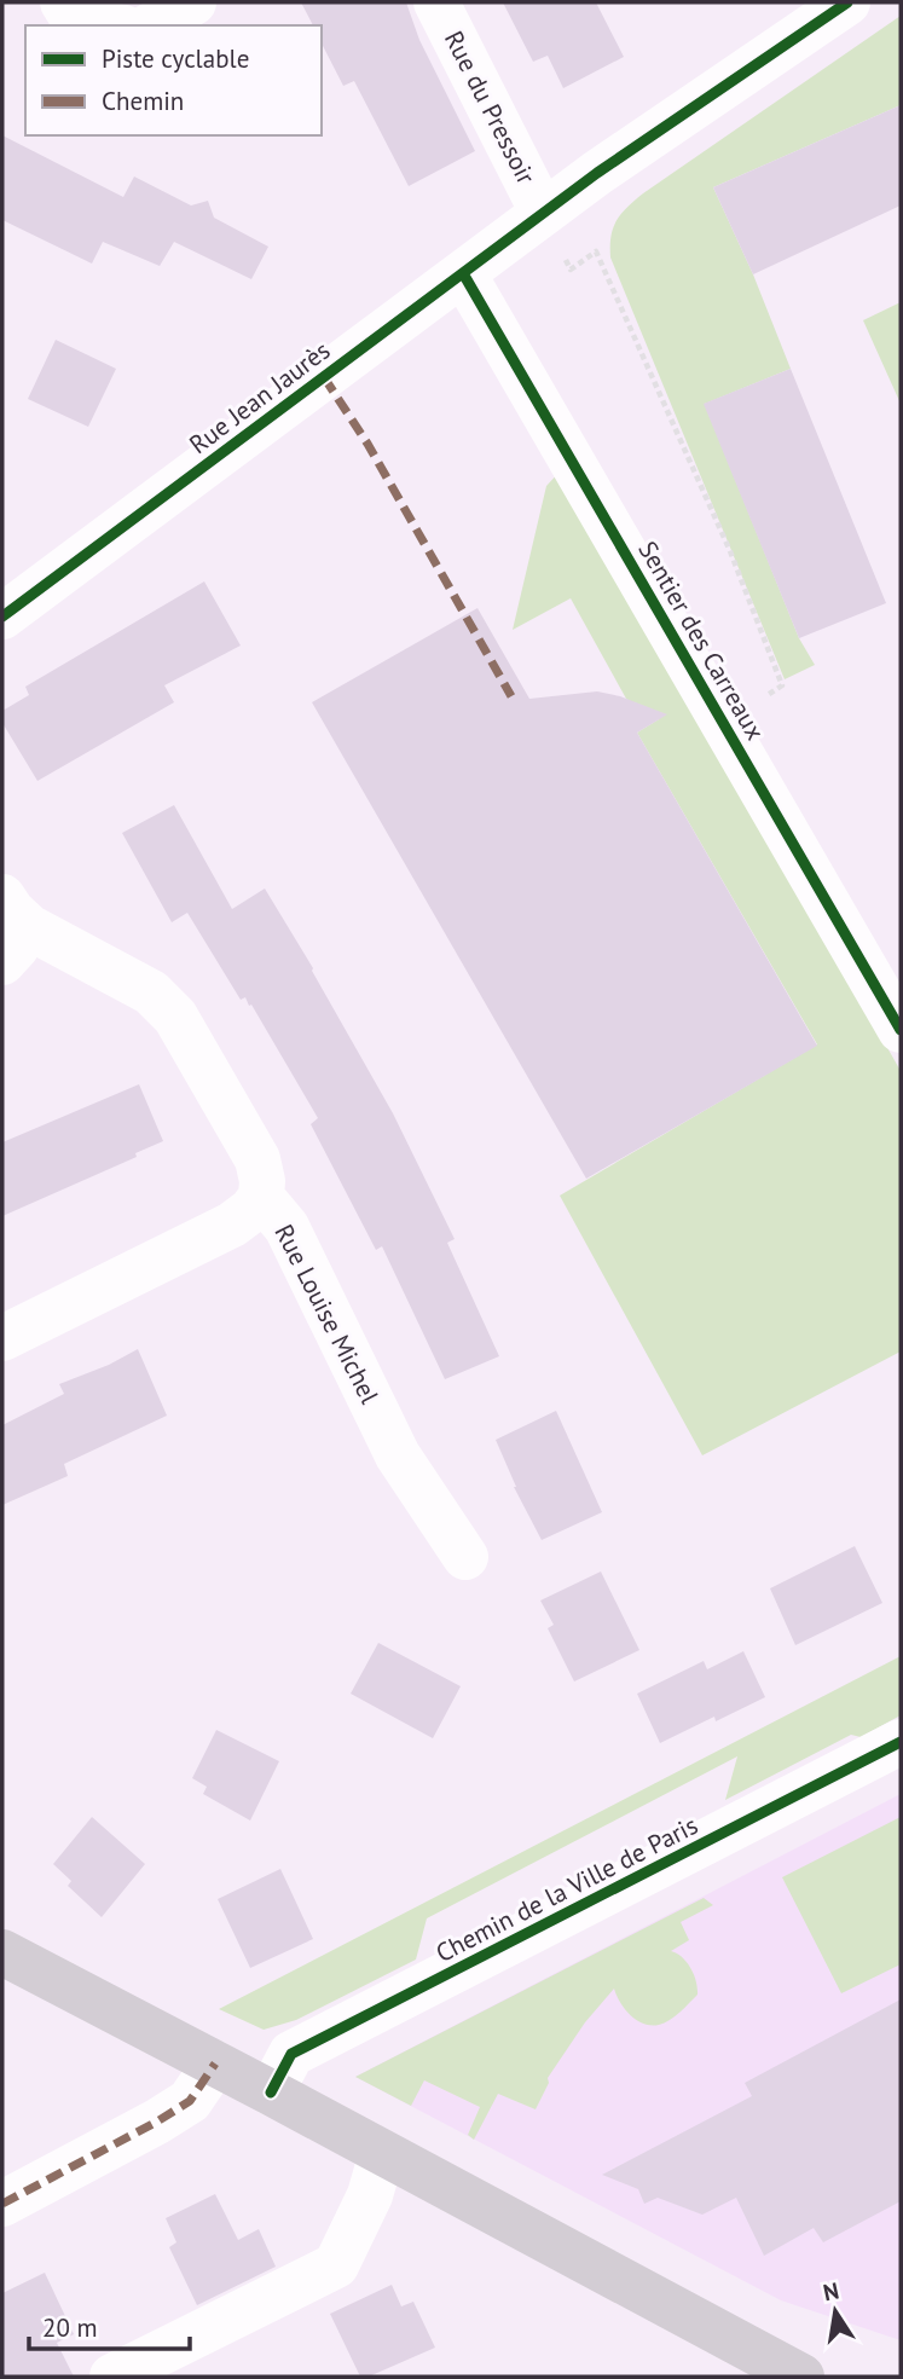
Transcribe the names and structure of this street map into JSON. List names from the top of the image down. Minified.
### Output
{"streets":{"street":["Rue du Pressoir","Rue Jean Jaurès","Sentier des Carreaux","Rue Louise Michel","Chemin de la Ville de Paris"]},"crossings":[["Rue du Pressoir","Rue Jean Jaurès"],["Rue du Pressoir","Sentier des Carreaux"],["Rue Jean Jaurès","Sentier des Carreaux"]],"legend":["Piste cyclable","Chemin"],"scale_bar":"20 m","north":"top"}
